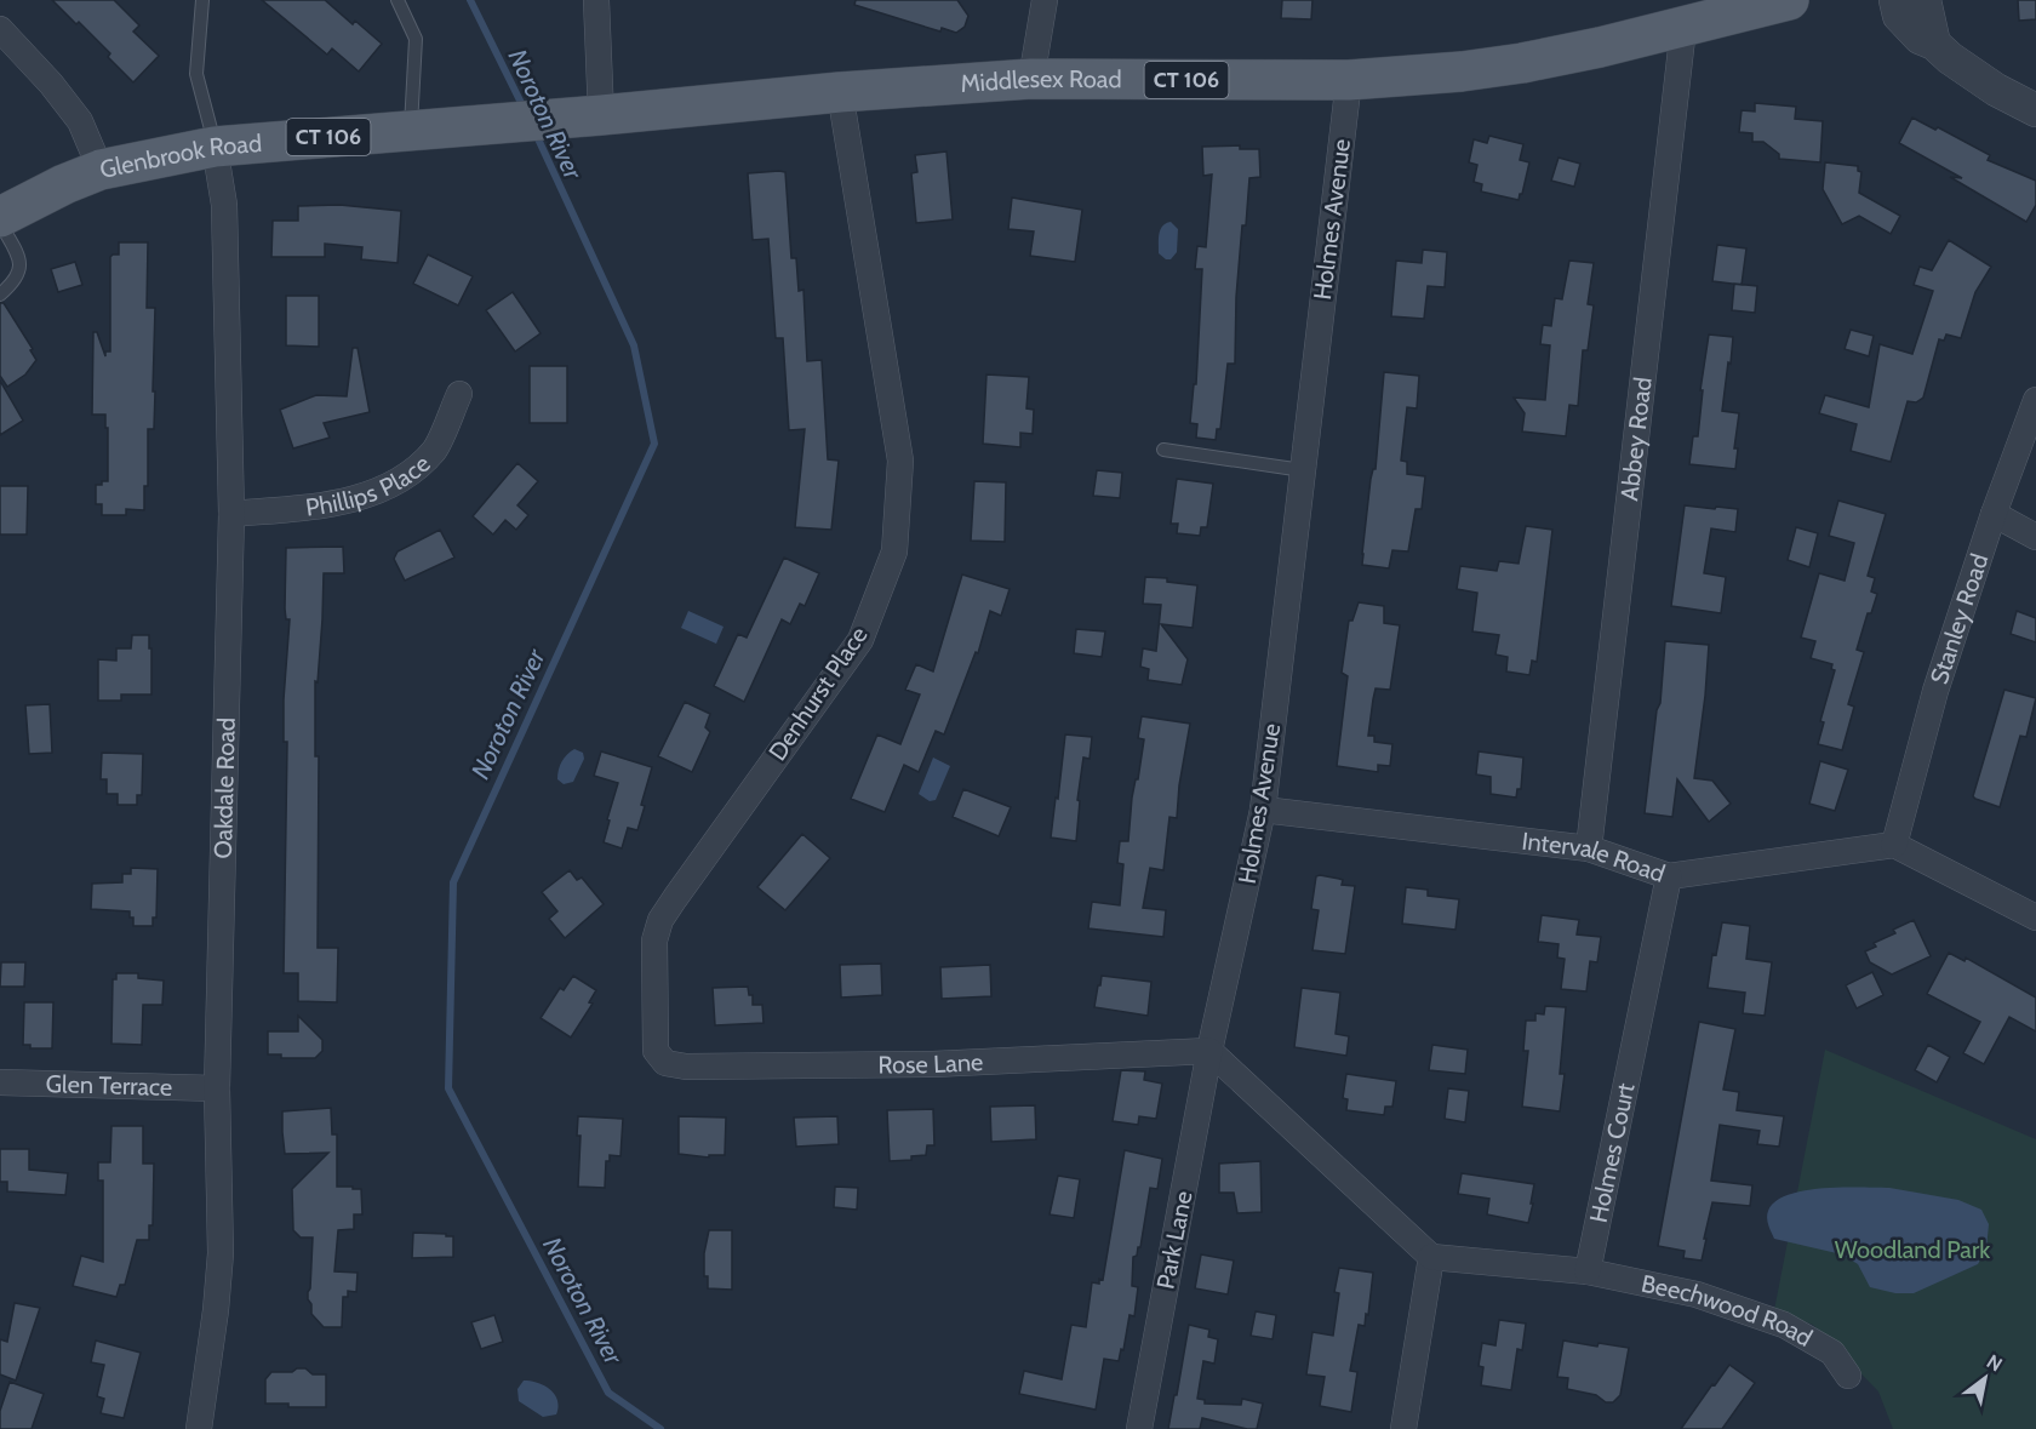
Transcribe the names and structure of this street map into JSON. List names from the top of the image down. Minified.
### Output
{"streets":{"main road":["CT 106","Middlesex Road","Glenbrook Road"],"street":["Holmes Avenue","Abbey Road","Phillips Place","Stanley Road","Denhurst Place","Oakdale Road","Intervale Road","Rose Lane","Glen Terrace","Holmes Court","Park Lane","Beechwood Road"]},"crossings":[["Middlesex Road","Glenbrook Road"],["Middlesex Road","Holmes Avenue"],["Middlesex Road","Abbey Road"],["Middlesex Road","Denhurst Place"],["Glenbrook Road","Oakdale Road"],["Holmes Avenue","Intervale Road"],["Holmes Avenue","Rose Lane"],["Holmes Avenue","Park Lane"],["Abbey Road","Intervale Road"],["Phillips Place","Oakdale Road"],["Stanley Road","Intervale Road"],["Denhurst Place","Rose Lane"],["Oakdale Road","Glen Terrace"],["Intervale Road","Holmes Court"],["Rose Lane","Park Lane"],["Holmes Court","Beechwood Road"]],"water":["Noroton River"],"parks":["Woodland Park"],"north":"top right"}
